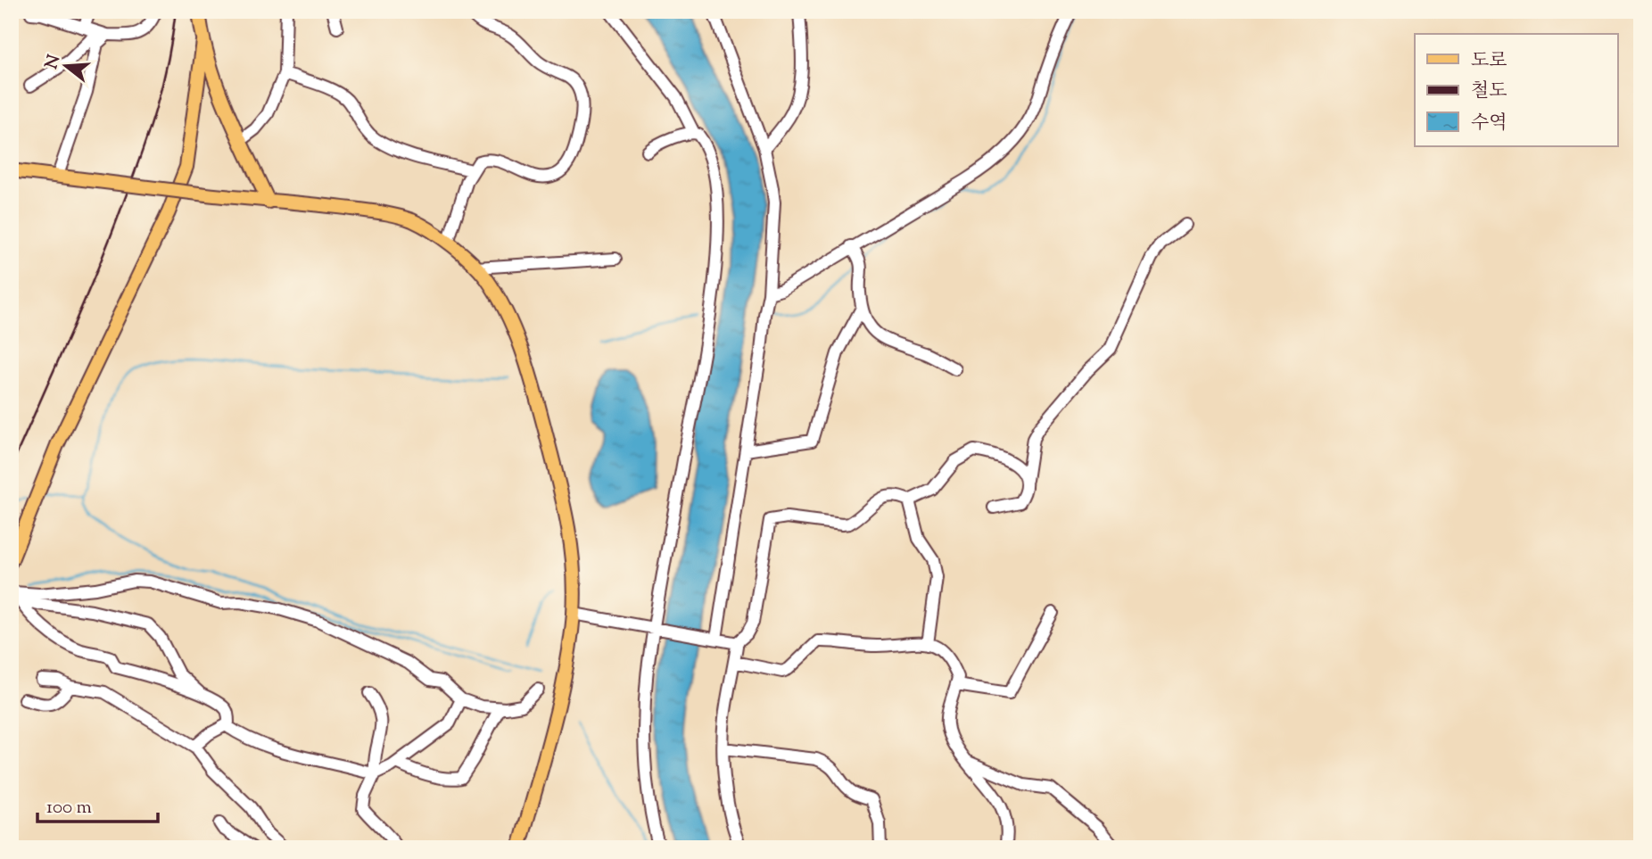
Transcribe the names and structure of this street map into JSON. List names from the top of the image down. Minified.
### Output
{"legend":["도로","철도","수역"],"scale_bar":"100 m","north":"left"}
